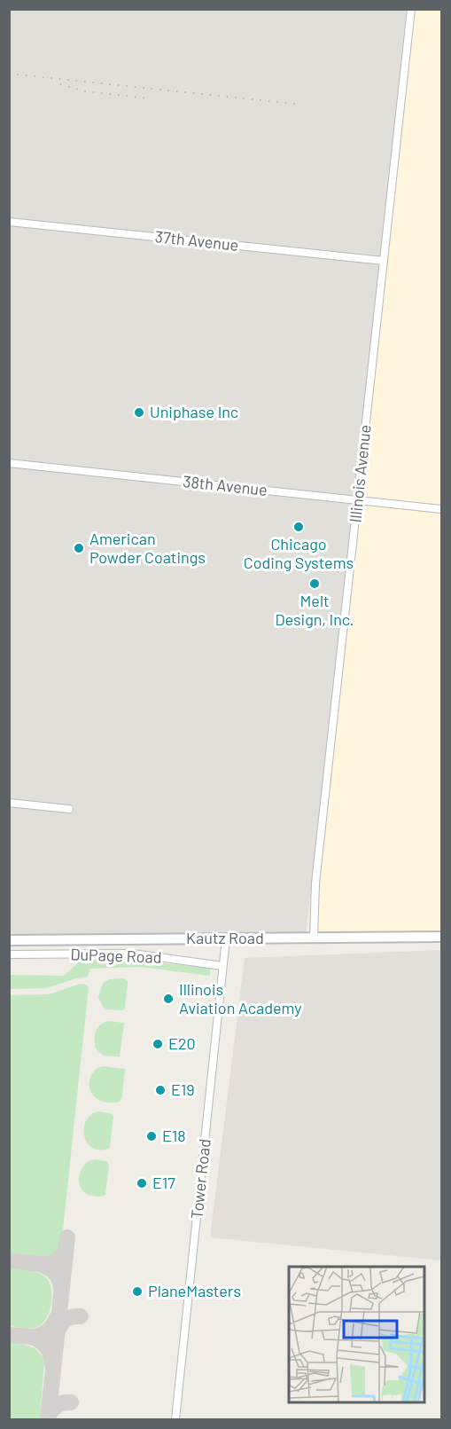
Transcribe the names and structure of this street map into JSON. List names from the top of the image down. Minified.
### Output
{"streets":{"street":["37th Avenue","Illinois Avenue","38th Avenue","Kautz Road","DuPage Road","Tower Road"]},"crossings":[["37th Avenue","Illinois Avenue"],["Illinois Avenue","38th Avenue"],["Illinois Avenue","Kautz Road"],["Kautz Road","Tower Road"],["DuPage Road","Tower Road"]],"places":["Uniphase Inc","Chicago Coding Systems","American Powder Coatings","Melt Design, Inc.","Illinois Aviation Academy","E20","E19","E18","E17","PlaneMasters"]}
